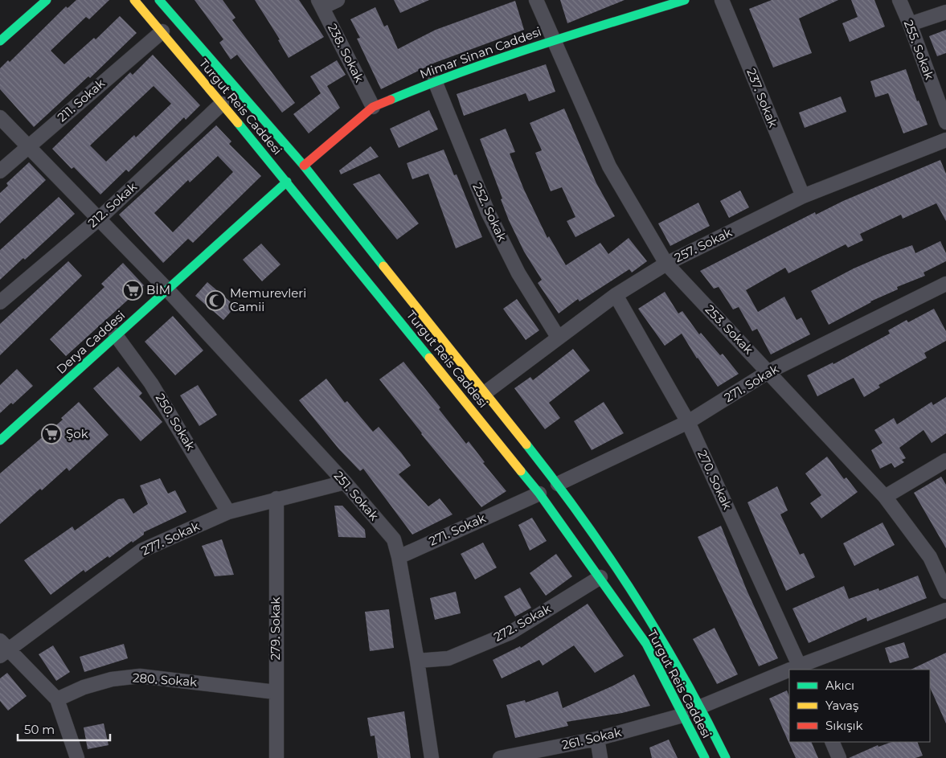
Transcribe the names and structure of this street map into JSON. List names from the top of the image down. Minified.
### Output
{"streets":{"main road":["Mimar Sinan Caddesi","Turgut Reis Caddesi","Derya Caddesi"],"street":["255. Sokak","238. Sokak","237. Sokak","211. Sokak","212. Sokak","252. Sokak","257. Sokak","253. Sokak","271. Sokak","250. Sokak","270. Sokak","251. Sokak","277. Sokak","272. Sokak","279. Sokak","280. Sokak","261. Sokak"]},"crossings":[["238. Sokak","Mimar Sinan Caddesi"],["Mimar Sinan Caddesi","Turgut Reis Caddesi"],["Mimar Sinan Caddesi","252. Sokak"],["Mimar Sinan Caddesi","253. Sokak"],["237. Sokak","257. Sokak"],["211. Sokak","Turgut Reis Caddesi"],["211. Sokak","251. Sokak"],["Turgut Reis Caddesi","212. Sokak"],["Turgut Reis Caddesi","257. Sokak"],["Turgut Reis Caddesi","Derya Caddesi"],["Turgut Reis Caddesi","271. Sokak"],["Turgut Reis Caddesi","272. Sokak"],["Turgut Reis Caddesi","261. Sokak"],["212. Sokak","251. Sokak"],["252. Sokak","257. Sokak"],["257. Sokak","253. Sokak"],["257. Sokak","270. Sokak"],["253. Sokak","271. Sokak"],["Derya Caddesi","250. Sokak"],["Derya Caddesi","251. Sokak"],["271. Sokak","270. Sokak"],["271. Sokak","251. Sokak"],["250. Sokak","277. Sokak"],["251. Sokak","277. Sokak"],["251. Sokak","272. Sokak"],["277. Sokak","279. Sokak"],["279. Sokak","280. Sokak"]],"places":{"supermarket":["BİM","Şok"],"mosque":["Memurevleri Camii"]},"legend":["Akıcı","Yavaş","Sıkışık"],"scale_bar":"50 m"}
